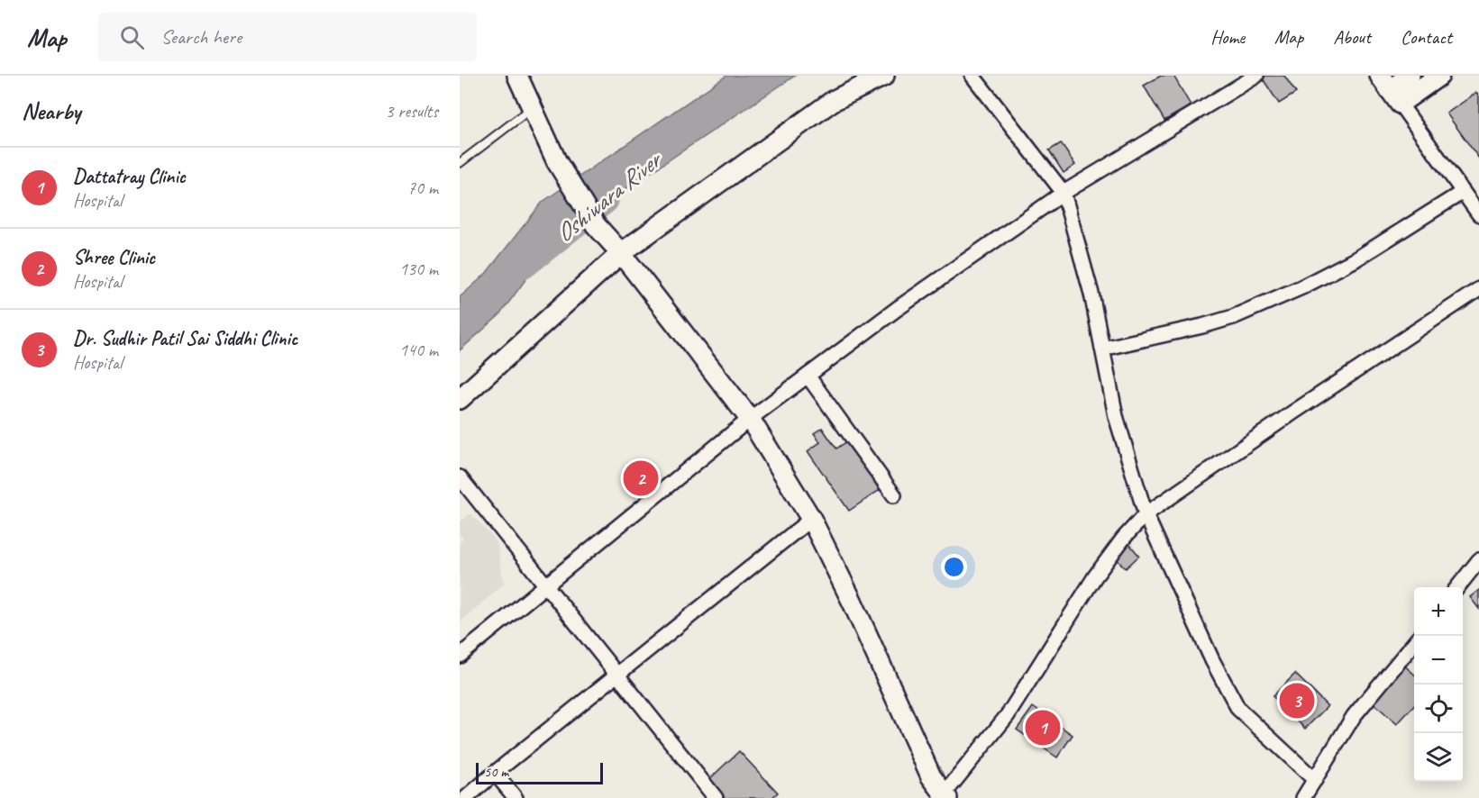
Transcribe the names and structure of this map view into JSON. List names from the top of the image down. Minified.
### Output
{"water":["Oshiwara River"],"scale_bar":"50 m","page":{"header":"Map","search":"Search here","nav":["Home","Map","About","Contact"],"heading":["Nearby","3 results"],"list":[{"mark":"1","name":"Dattatray Clinic","note":"Hospital","value":"70 m"},{"mark":"2","name":"Shree Clinic","note":"Hospital","value":"130 m"},{"mark":"3","name":"Dr. Sudhir Patil Sai Siddhi Clinic","note":"Hospital","value":"140 m"}],"pins":["2","3","1"],"map_buttons":["+","−"],"scale":"50 m"}}
